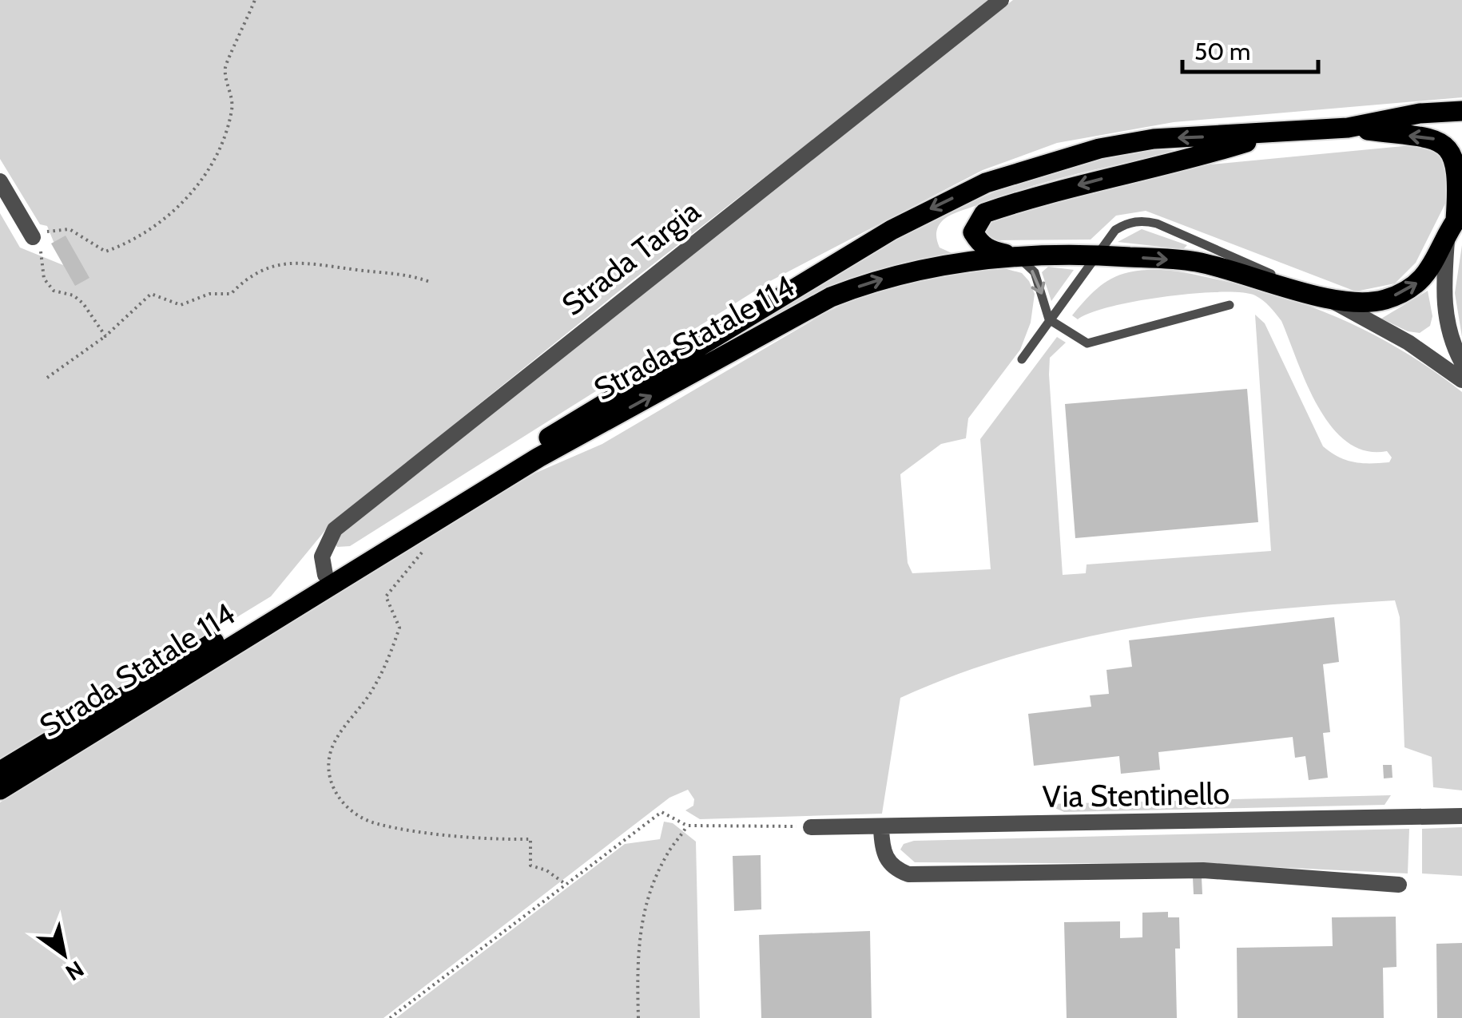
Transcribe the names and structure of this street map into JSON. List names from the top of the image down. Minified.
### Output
{"streets":{"main road":["Strada Statale 114"],"street":["Strada Targia","Via Stentinello"]},"crossings":[["Strada Targia","Strada Statale 114"]],"scale_bar":"50 m","north":"bottom right"}
